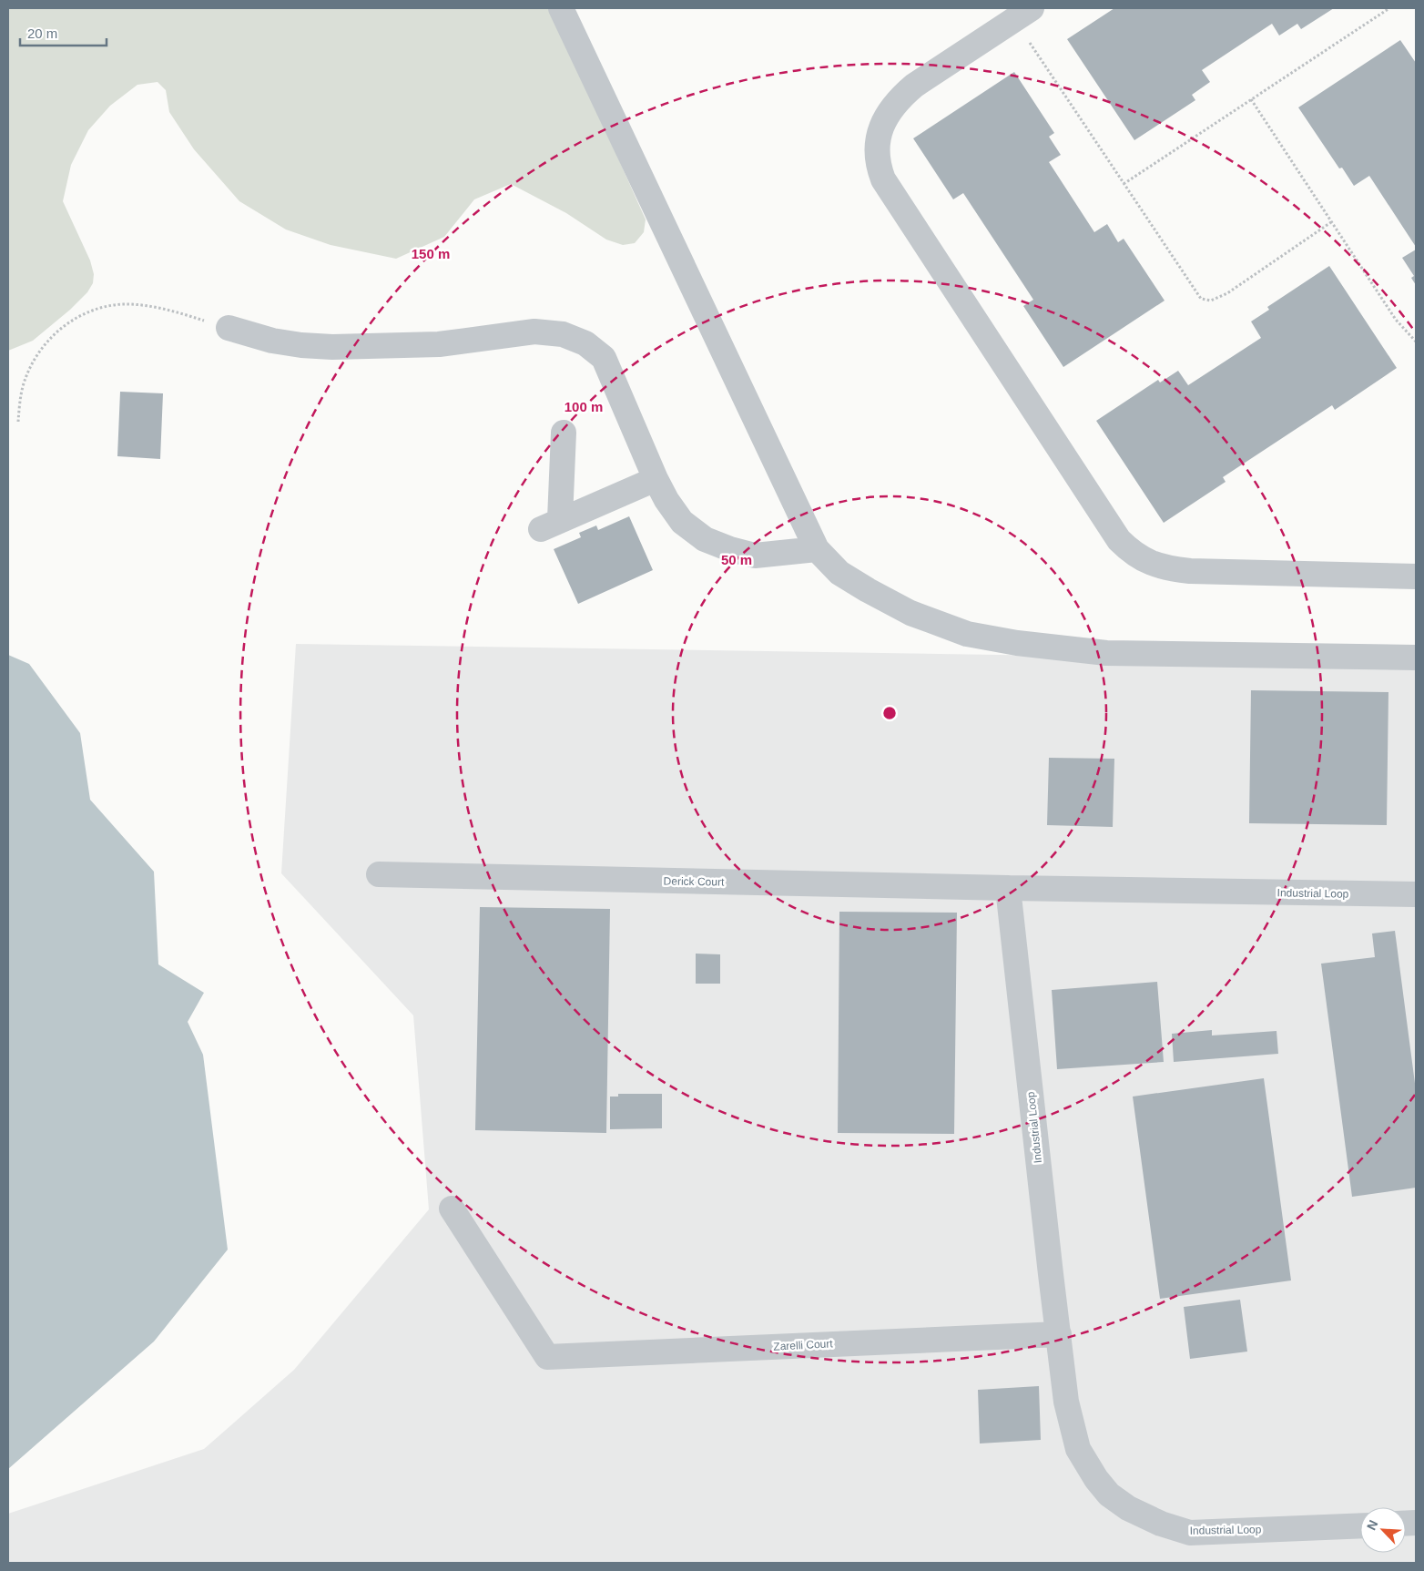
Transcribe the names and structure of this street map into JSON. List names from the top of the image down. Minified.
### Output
{"streets":{"street":["Derick Court","Industrial Loop","Zarelli Court"]},"crossings":[["Derick Court","Industrial Loop"],["Industrial Loop","Zarelli Court"]],"scale_bar":"20 m","north":"top left","rings":["150 m","100 m","50 m"]}
